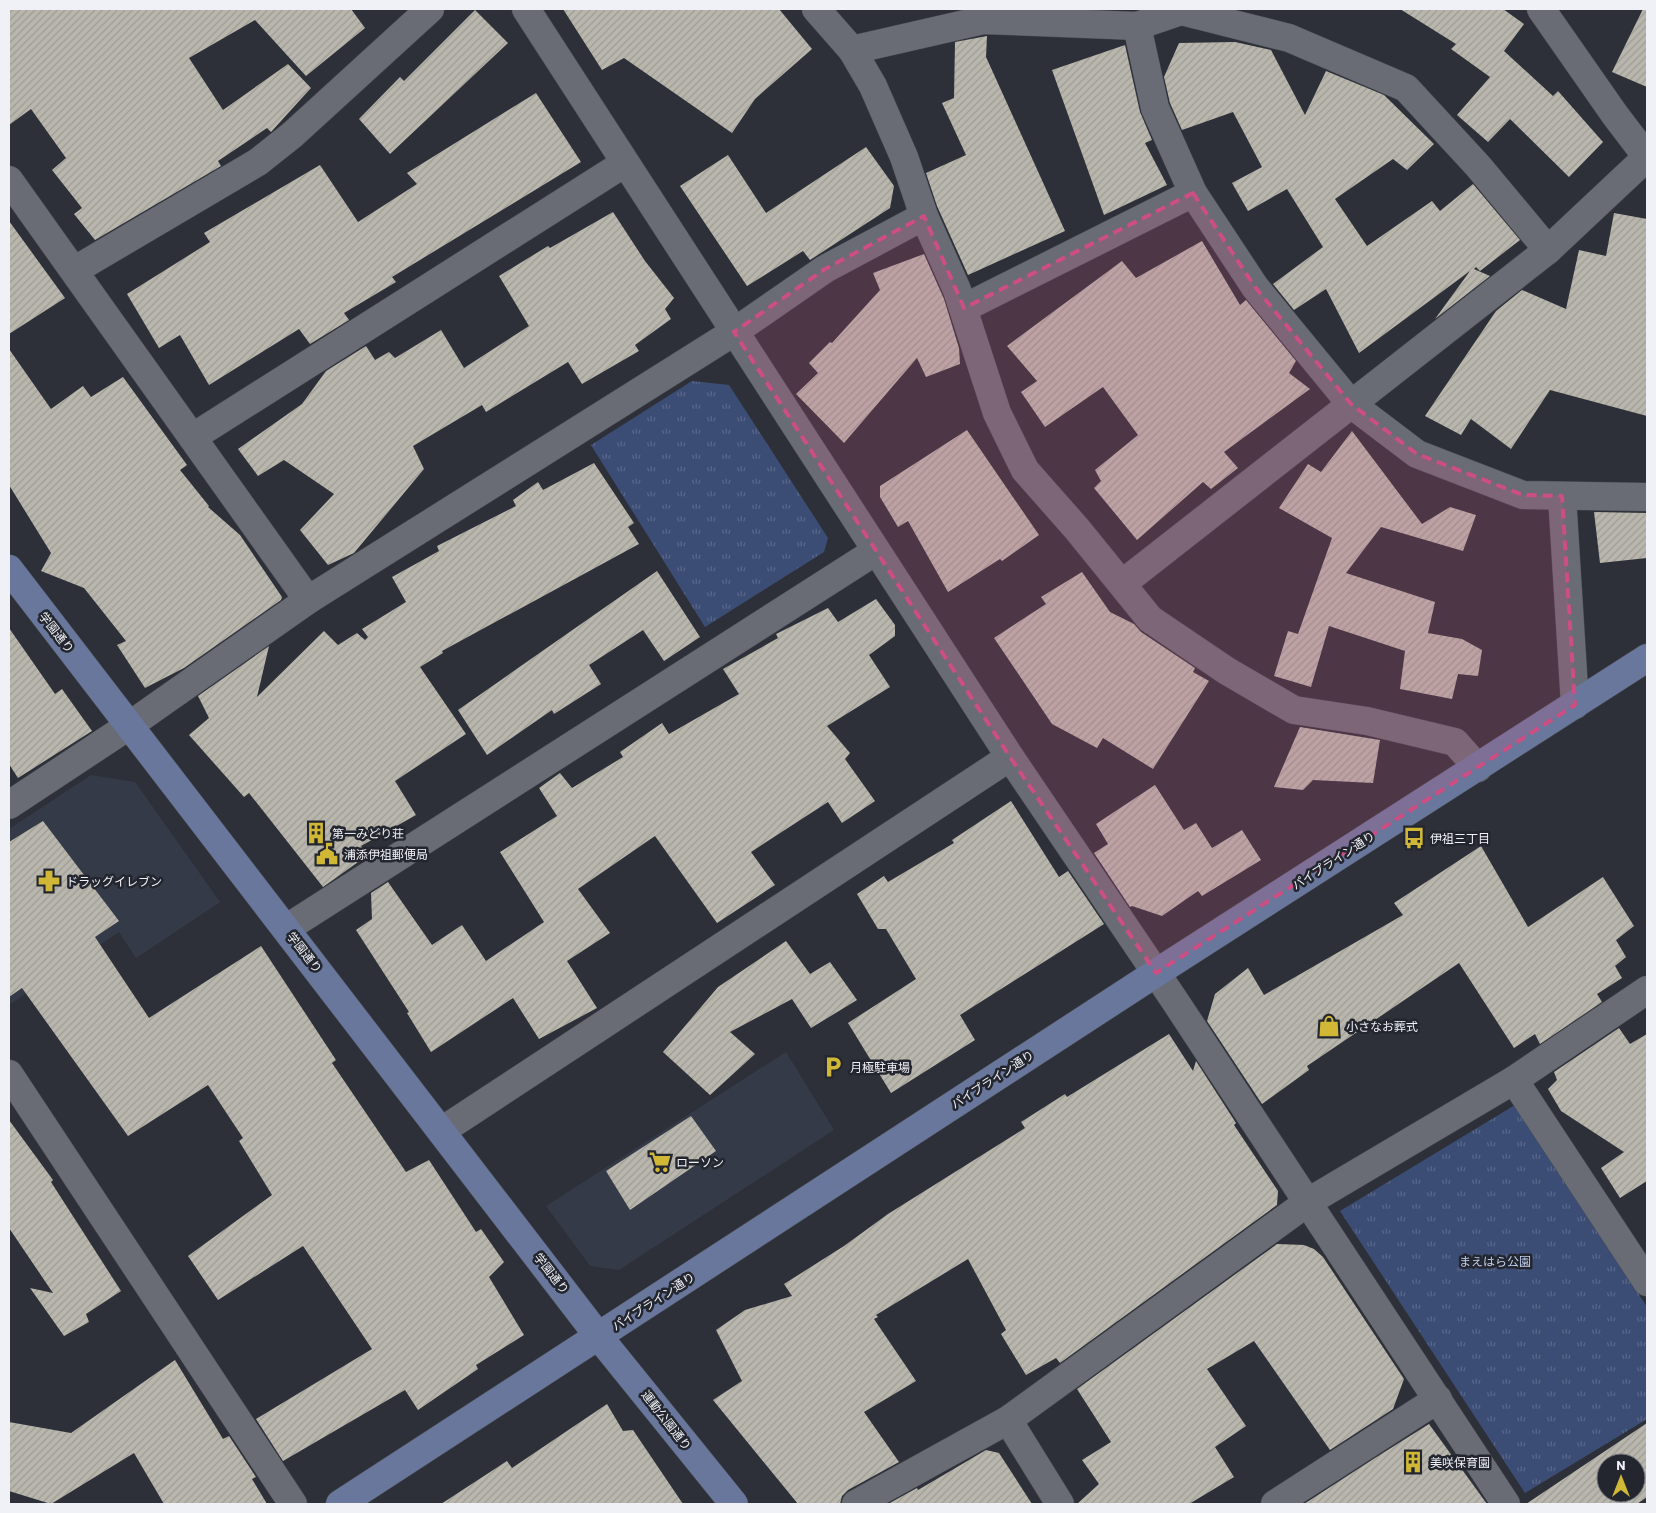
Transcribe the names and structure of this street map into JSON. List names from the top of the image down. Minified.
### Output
{"streets":{"main road":["学園通り","パイプライン通り","運動公園通り"]},"crossings":[["学園通り","パイプライン通り"],["学園通り","運動公園通り"],["パイプライン通り","運動公園通り"]],"parks":["まえはら公園"],"places":{"building":["第一みどり荘","美咲保育園"],"bus stop":["伊祖三丁目"],"public building":["浦添伊祖郵便局"],"pharmacy":["ドラッグイレブン"],"shop":["小さなお葬式"],"parking":["月極駐車場"],"supermarket":["ローソン"]},"north":"top"}
